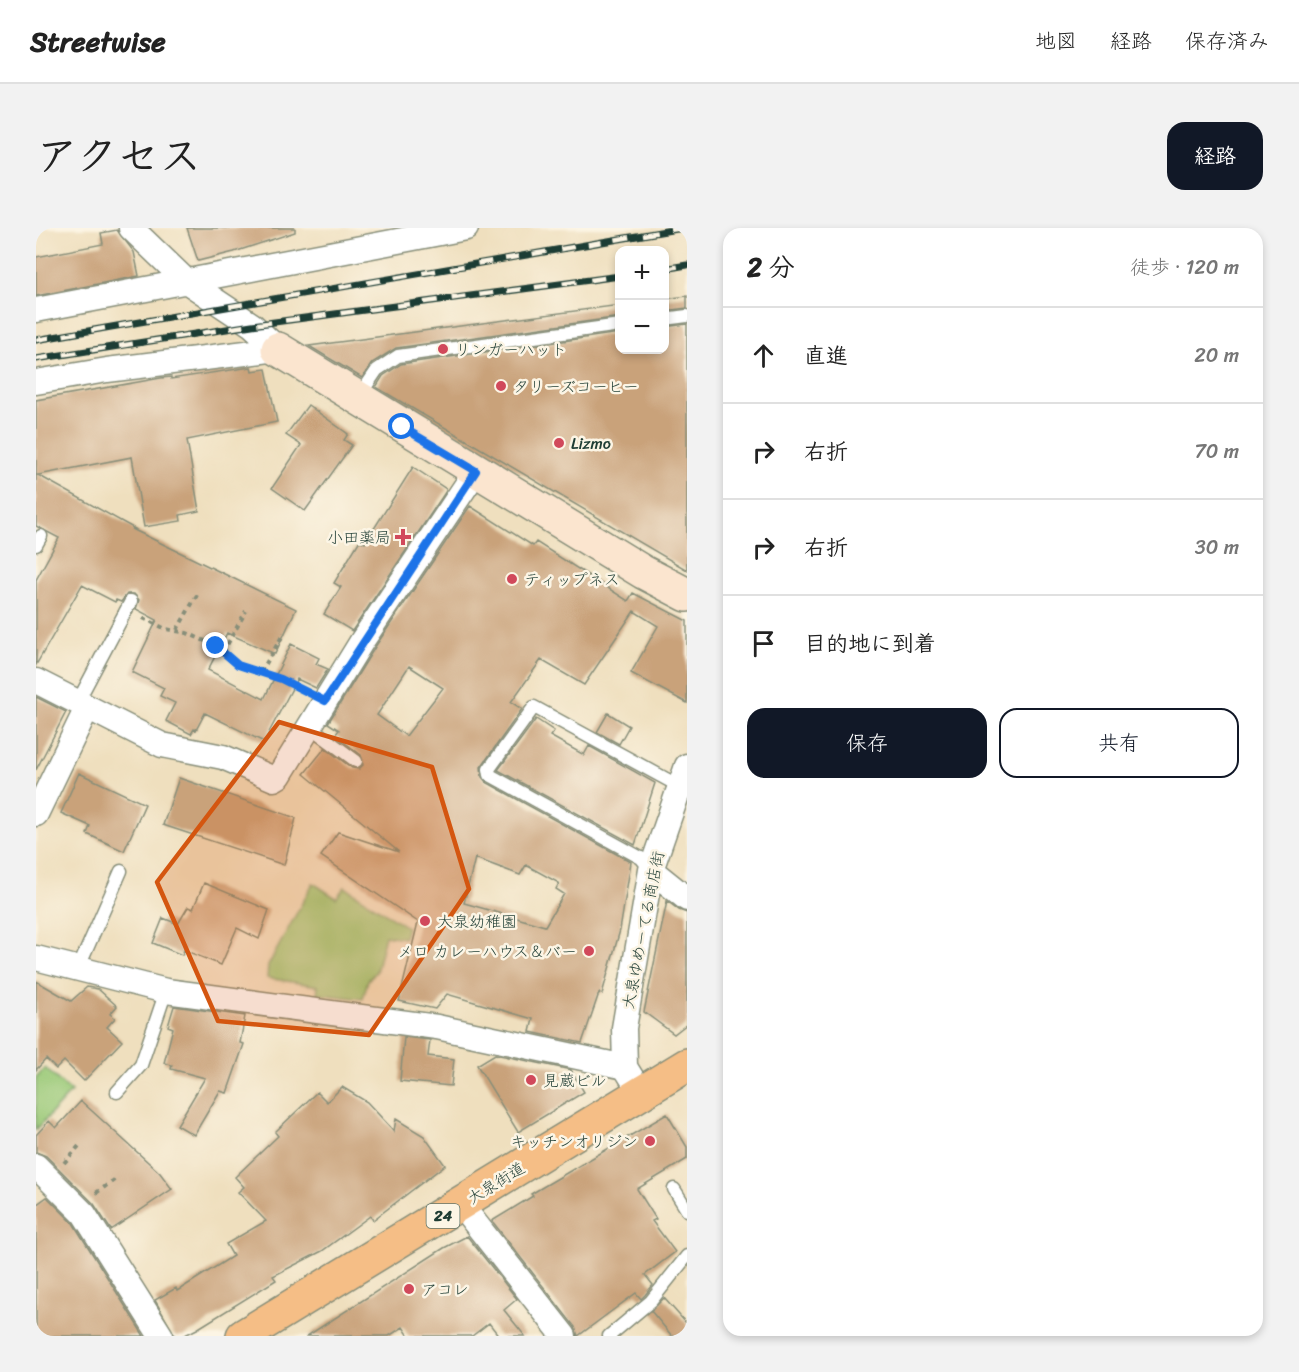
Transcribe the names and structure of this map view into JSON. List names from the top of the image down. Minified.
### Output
{"streets":{"main road":["大泉街道","24"],"street":["大泉ゆめーてる商店街"]},"crossings":[["大泉ゆめーてる商店街","大泉街道"]],"places":{"other":["リンガーハット","タリーズコーヒー","Lizmo","ティップネス","大泉幼稚園","メロ カレーハウス＆バー","見蔵ビル","キッチンオリジン","アコレ"],"health":["小田薬局"]},"page":{"header":"Streetwise","nav":["地図","経路","保存済み"],"title":"アクセス","buttons":["経路",["保存","共有"]],"heading":["2 分","徒歩 · 120 m"],"map_buttons":["+","−"],"list":[["直進","20 m"],["右折","70 m"],["右折","30 m"],"目的地に到着"]}}
